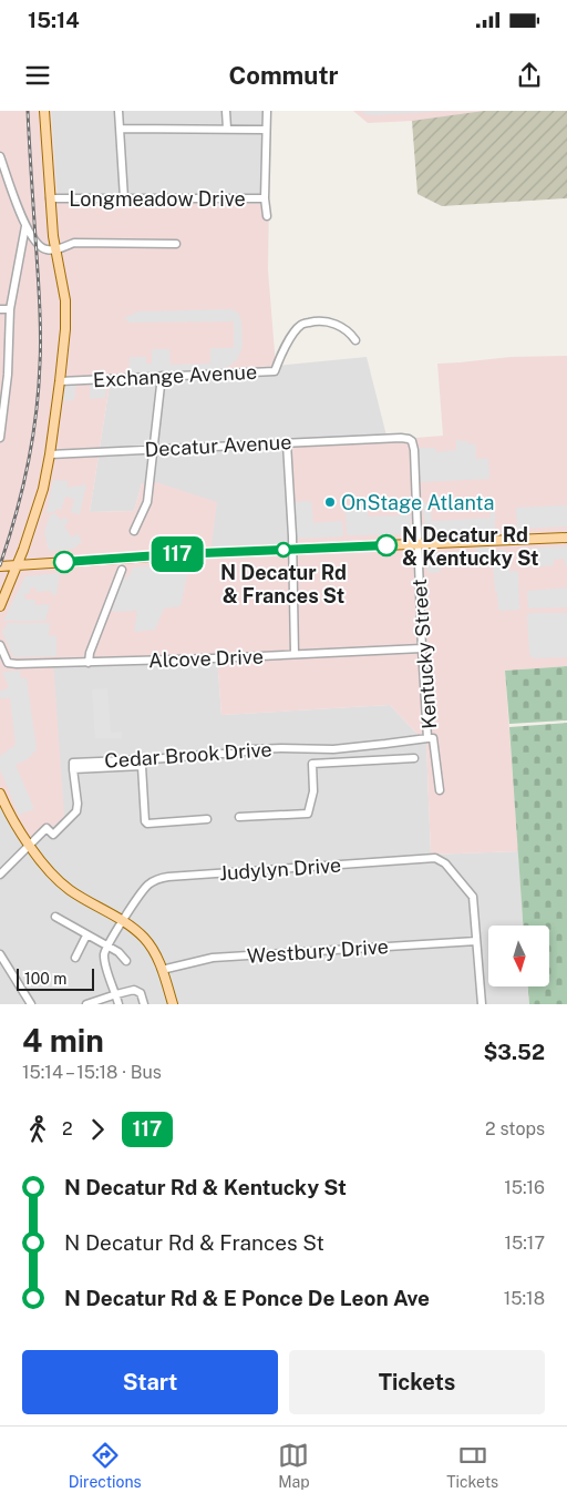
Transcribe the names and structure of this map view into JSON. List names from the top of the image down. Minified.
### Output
{"streets":{"street":["Longmeadow Drive","Exchange Avenue","Decatur Avenue","Kentucky Street","Alcove Drive","Cedar Brook Drive","Judylyn Drive","Westbury Drive"]},"crossings":[["Decatur Avenue","Kentucky Street"],["Kentucky Street","Alcove Drive"],["Kentucky Street","Cedar Brook Drive"],["Judylyn Drive","Westbury Drive"]],"places":["OnStage Atlanta","N Decatur Rd & Kentucky St","N Decatur Rd & Frances St"],"lines":["bus line 117"],"scale_bar":"100 m","north":"bottom","page":{"status":"15:14","header":"Commutr","on_map":"117","scale":"100 m","heading":["4 min","15:14 – 15:18 · Bus","$3.52"],"legs":["2","117","2 stops"],"list":[{"name":"N Decatur Rd & Kentucky St","value":"15:16"},{"name":"N Decatur Rd & Frances St","value":"15:17"},{"name":"N Decatur Rd & E Ponce De Leon Ave","value":"15:18"}],"buttons":["Start","Tickets"],"tabs":["Directions","Map","Tickets"]}}
